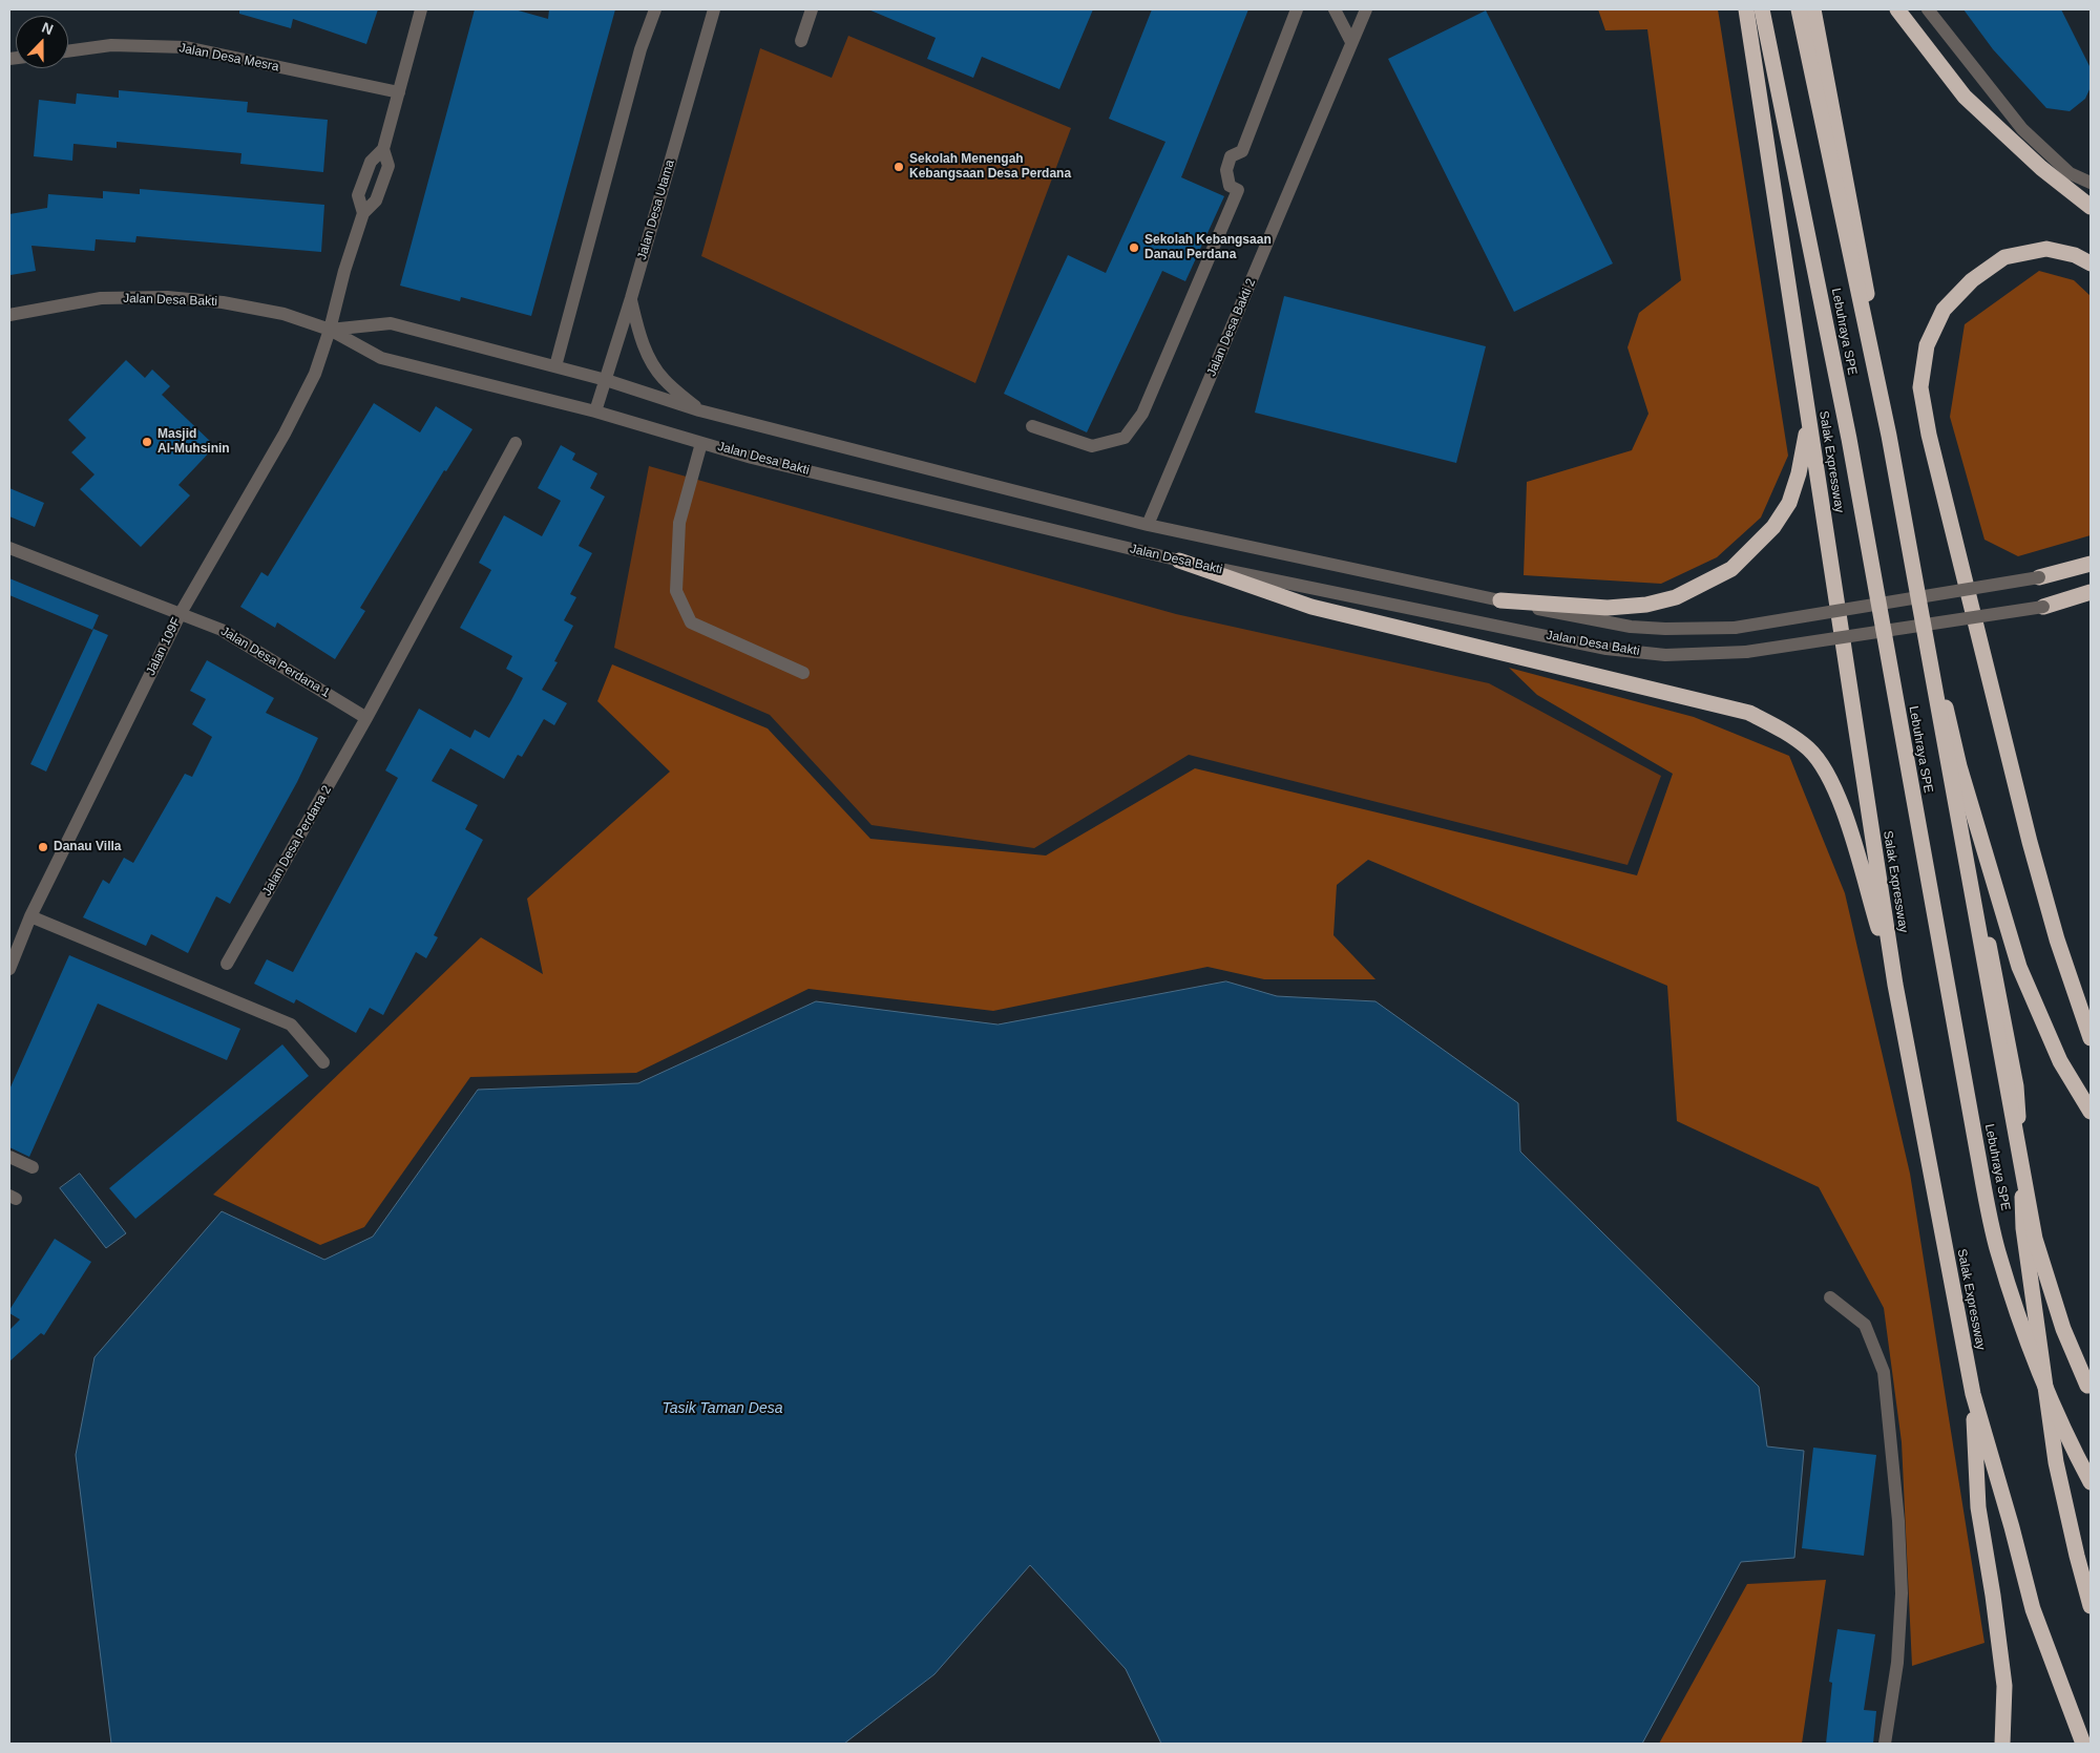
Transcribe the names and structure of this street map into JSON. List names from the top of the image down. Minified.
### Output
{"streets":{"highway":["Lebuhraya SPE","Salak Expressway"],"street":["Jalan Desa Mesra","Jalan Desa Utama","Jalan Desa Bakti","Jalan Desa Bakti 2","Jalan 109F","Jalan Desa Perdana 1","Jalan Desa Perdana 2"]},"crossings":[["Jalan Desa Utama","Jalan Desa Bakti"],["Jalan Desa Bakti","Jalan Desa Bakti 2"],["Jalan Desa Bakti","Jalan 109F"],["Jalan 109F","Jalan Desa Perdana 1"],["Jalan Desa Perdana 1","Jalan Desa Perdana 2"]],"water":["Tasik Taman Desa"],"places":["Sekolah Menengah Kebangsaan Desa Perdana","Sekolah Kebangsaan Danau Perdana","Masjid Al-Muhsinin","Danau Villa"],"north":"top"}
